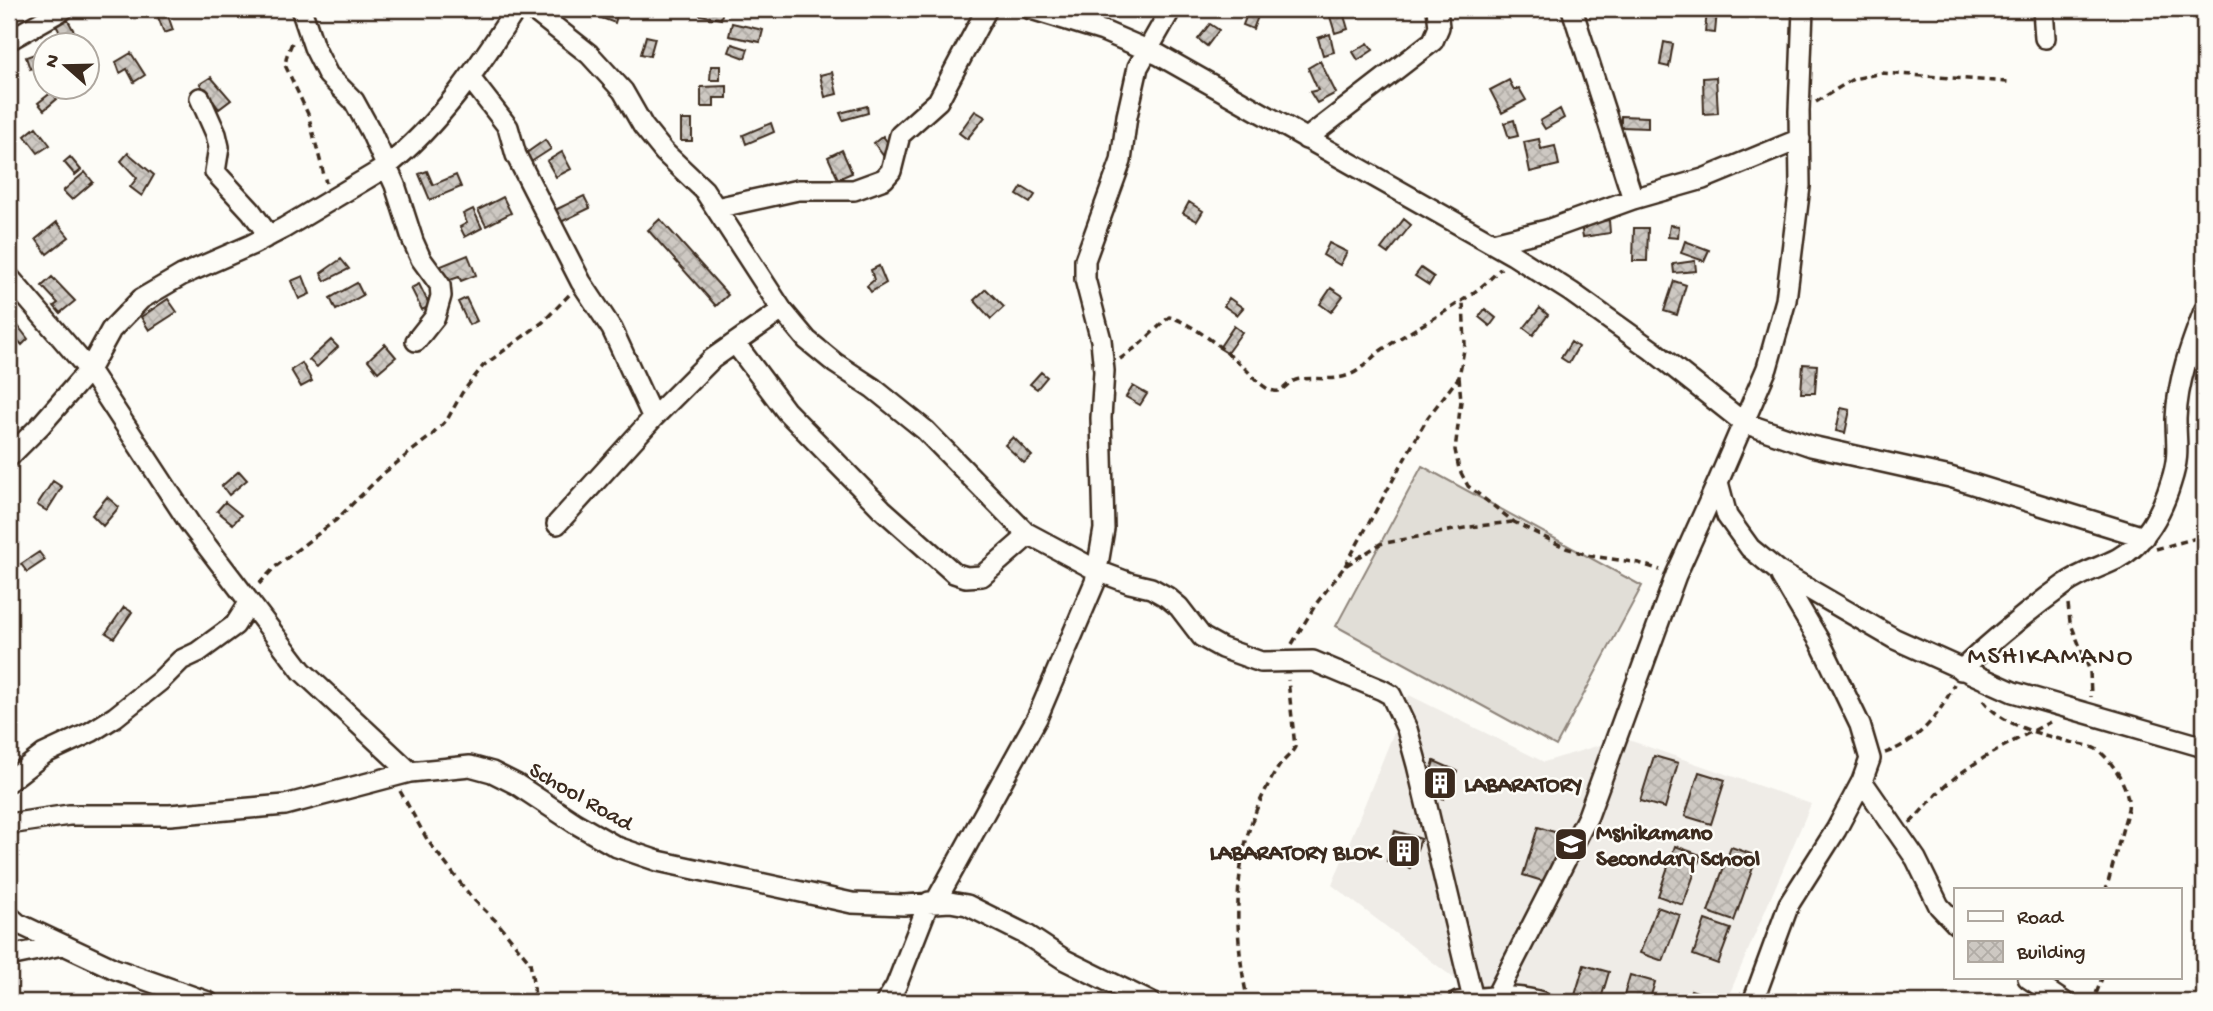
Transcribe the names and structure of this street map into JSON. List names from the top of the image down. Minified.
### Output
{"streets":{"street":["School Road"]},"districts":["MSHIKAMANO"],"places":{"building":["LABARATORY","LABARATORY BLOK"],"school or university":["Mshikamano Secondary School"]},"legend":["Road","Building"],"north":"left"}
